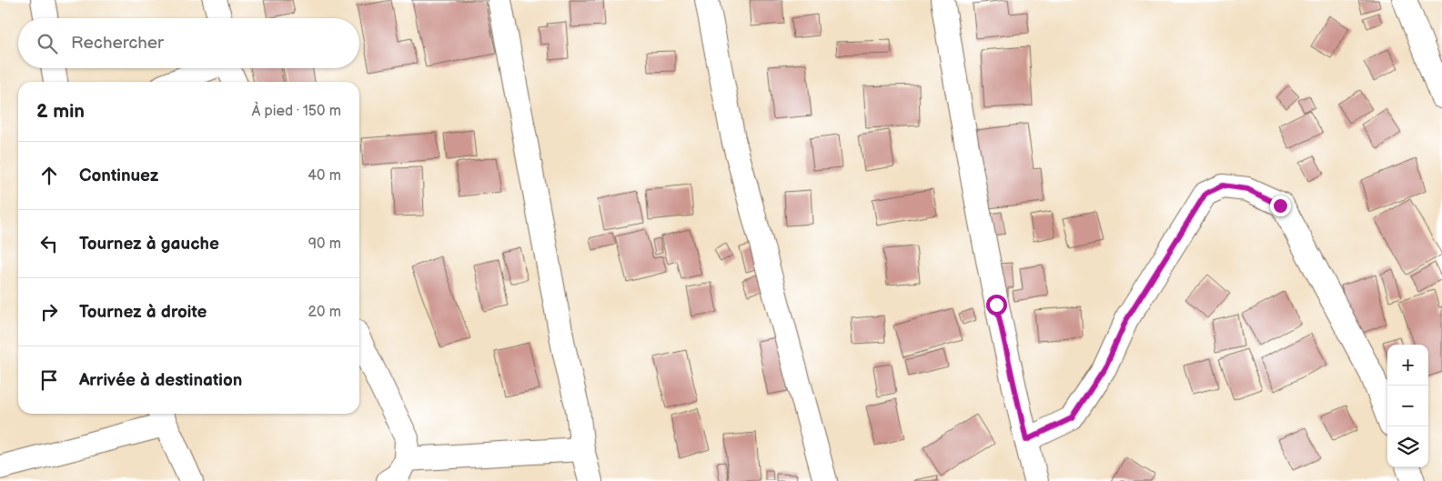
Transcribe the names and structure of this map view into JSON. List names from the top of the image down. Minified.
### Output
{"page":{"search":"Rechercher","heading":["2 min","À pied · 150 m"],"list":[["Continuez","40 m"],["Tournez à gauche","90 m"],["Tournez à droite","20 m"],"Arrivée à destination"],"map_buttons":["+","−"]}}
